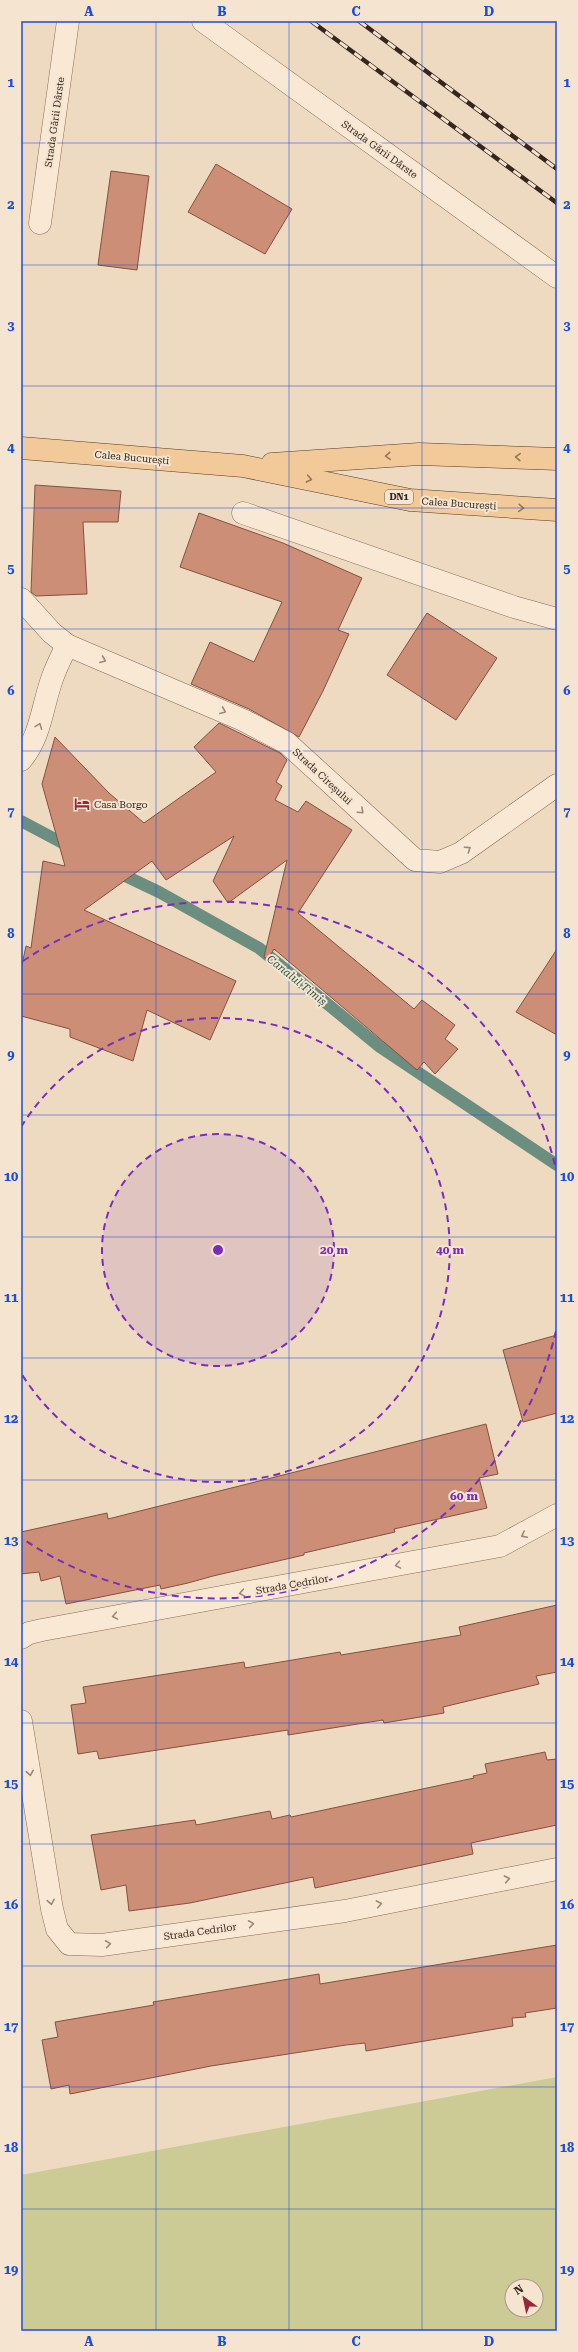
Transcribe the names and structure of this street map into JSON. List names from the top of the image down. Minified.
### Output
{"streets":{"main road":["Calea București","DN1"],"street":["Strada Gării Dârste","Strada Cireșului","Strada Cedrilor"]},"one_way":["Strada Cireșului"],"water":["Canalul Timiș"],"places":{"hotel":["Casa Borgo"]},"north":"top left","grid":{"columns":["A","B","C","D"],"rows":["1","2","3","4","5","6","7","8","9","10","11","12","13","14","15","16","17","18","19"]},"rings":["20 m","40 m","60 m"]}
